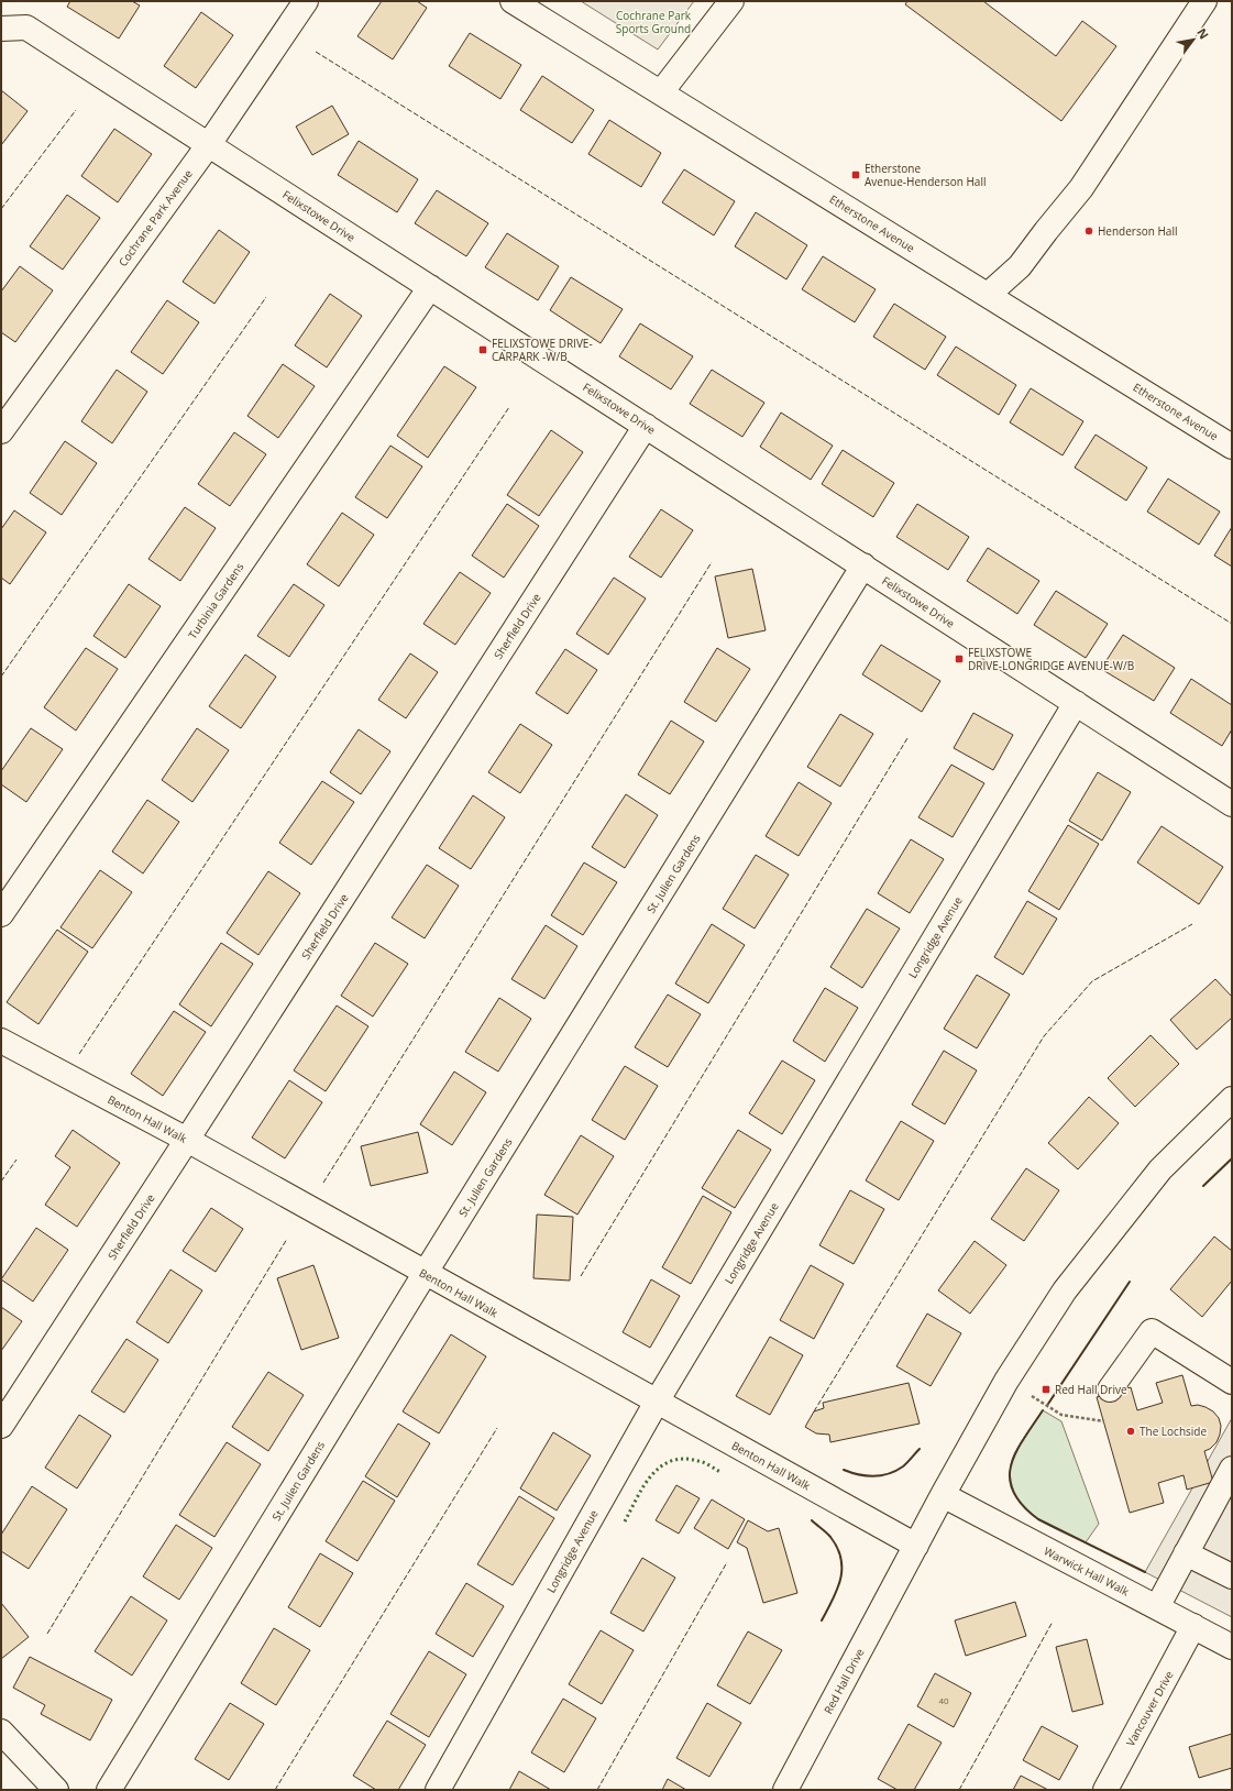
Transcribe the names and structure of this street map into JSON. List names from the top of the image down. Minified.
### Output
{"streets":{"street":["Felixstowe Drive","Cochrane Park Avenue","Etherstone Avenue","Turbinia Gardens","Sherfield Drive","St. Julien Gardens","Longridge Avenue","Benton Hall Walk","Warwick Hall Walk","Red Hall Drive","Vancouver Drive"]},"crossings":[["Felixstowe Drive","Cochrane Park Avenue"],["Felixstowe Drive","Turbinia Gardens"],["Felixstowe Drive","Sherfield Drive"],["Felixstowe Drive","St. Julien Gardens"],["Felixstowe Drive","Longridge Avenue"],["Sherfield Drive","Benton Hall Walk"],["St. Julien Gardens","Benton Hall Walk"],["Longridge Avenue","Benton Hall Walk"],["Benton Hall Walk","Red Hall Drive"],["Warwick Hall Walk","Red Hall Drive"],["Warwick Hall Walk","Vancouver Drive"]],"parks":["Cochrane Park Sports Ground"],"places":{"transit":["Etherstone Avenue-Henderson Hall","FELIXSTOWE DRIVE- CARPARK -W/B","FELIXSTOWE DRIVE-LONGRIDGE AVENUE-W/B","Red Hall Drive"],"other":["Henderson Hall","The Lochside"]},"house_numbers":["40"],"north":"top right"}
